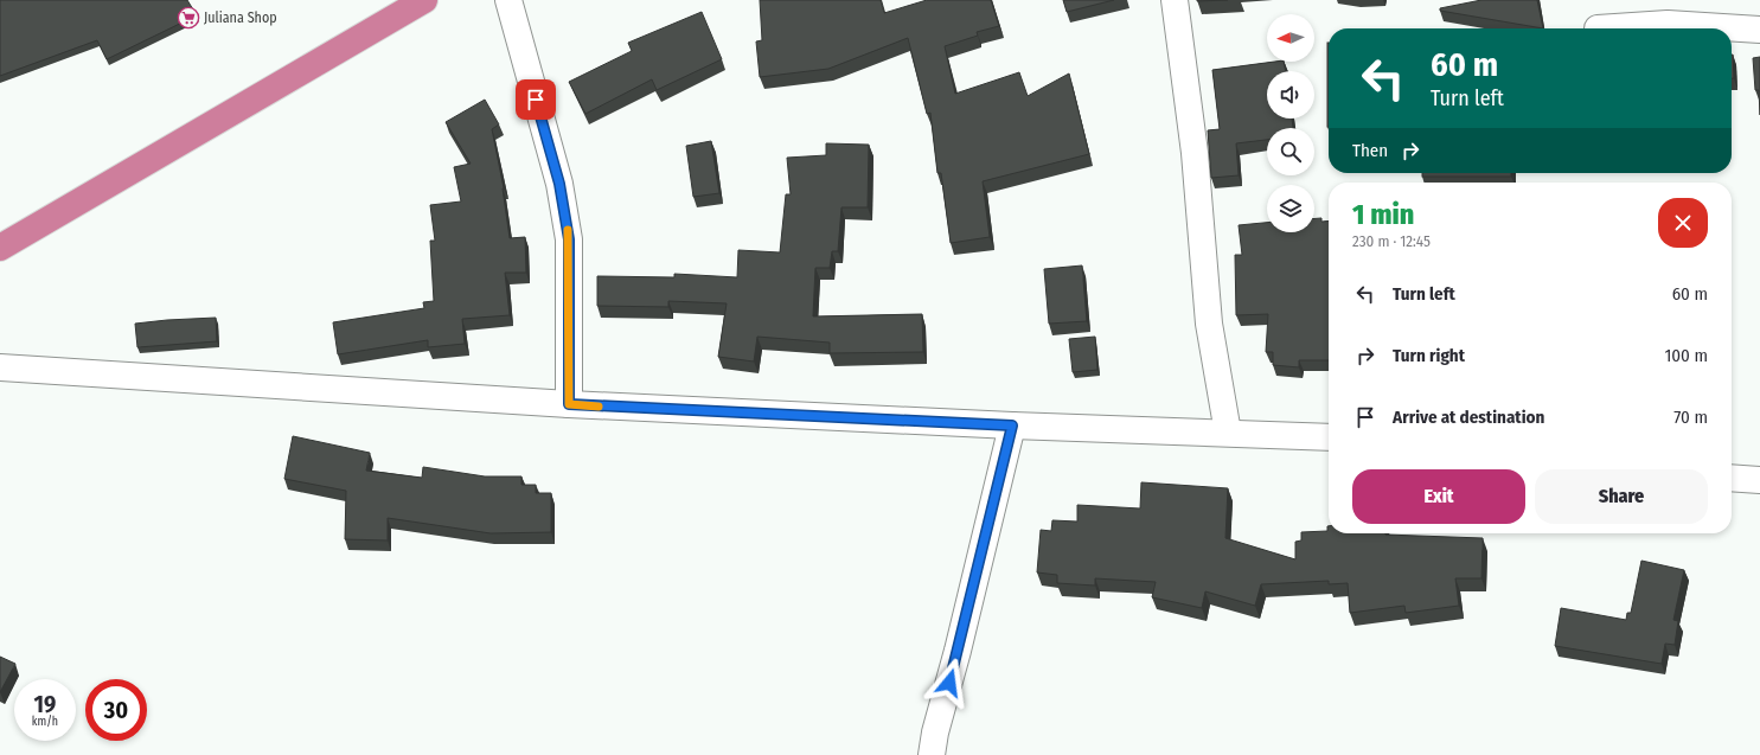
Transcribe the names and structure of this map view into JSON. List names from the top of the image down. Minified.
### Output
{"places":{"supermarket":["Juliana Shop"]},"north":"left","page":{"turn":["60 m","Turn left"],"then":"Then","heading":["1 min","230 m · 12:45"],"list":[{"name":"Turn left","value":"60 m"},{"name":"Turn right","value":"100 m"},{"name":"Arrive at destination","value":"70 m"}],"buttons":["Exit","Share"],"speed":"19 km/h","limit":"30"}}
